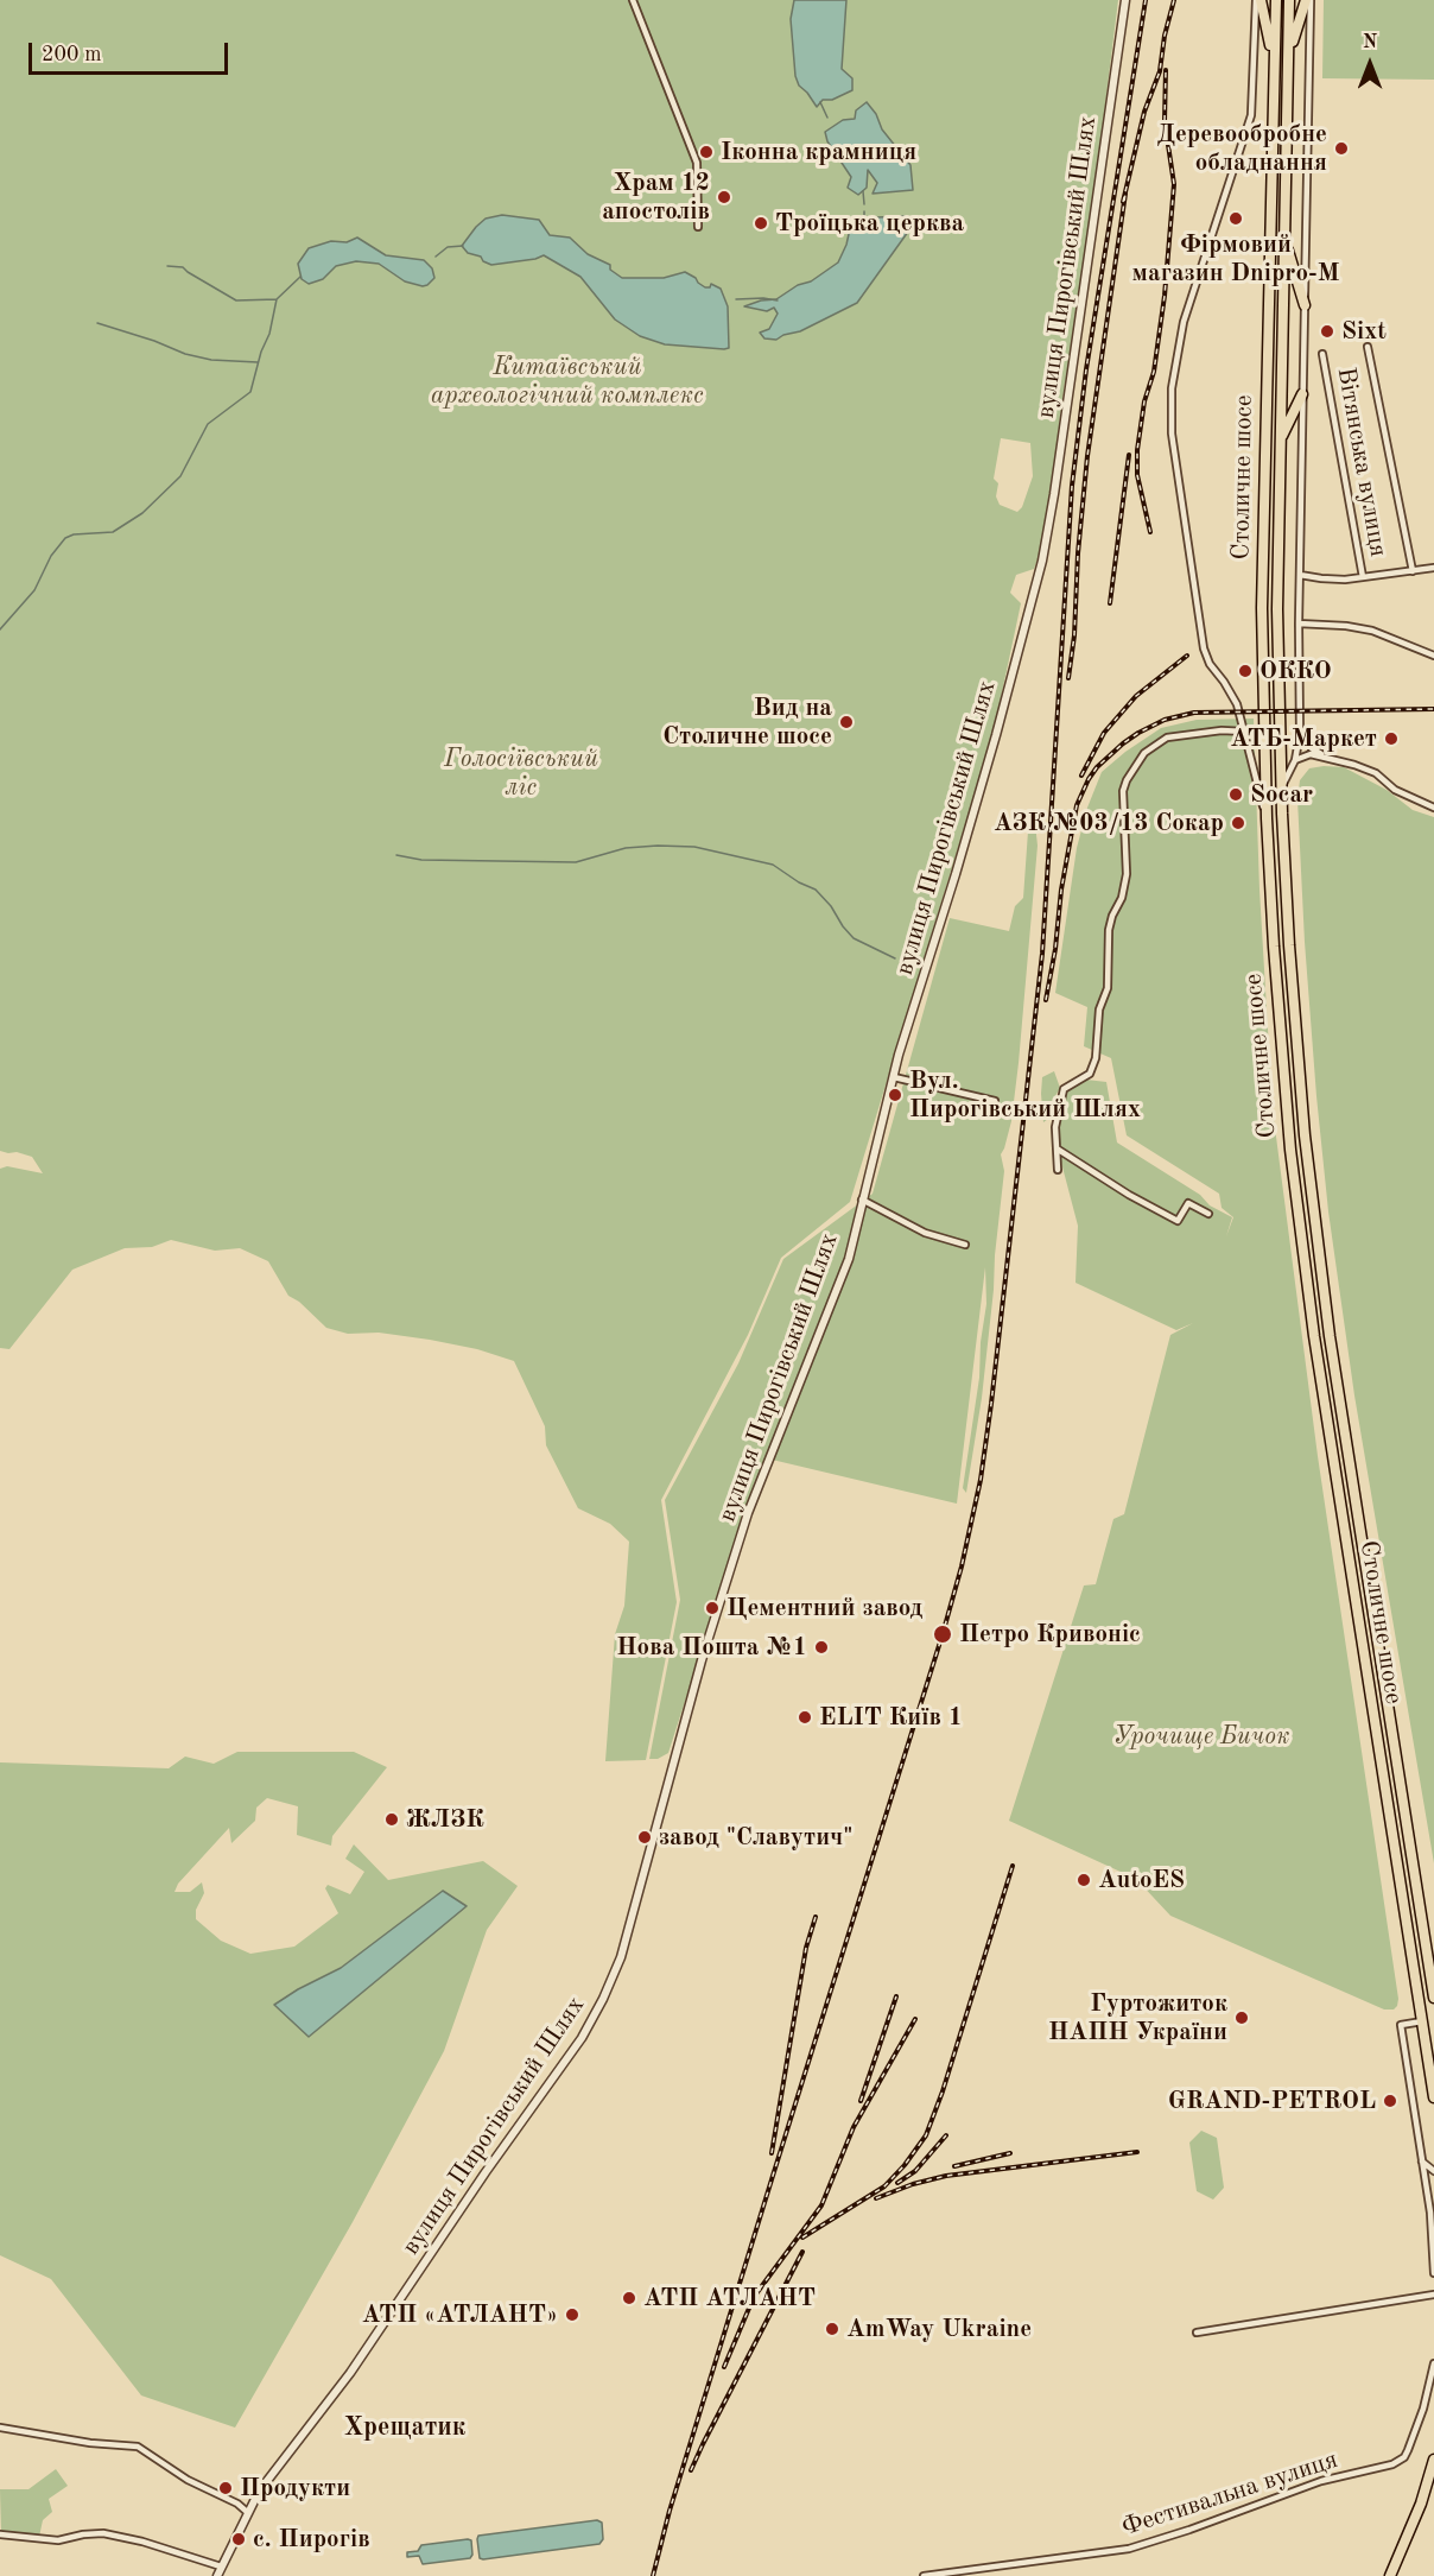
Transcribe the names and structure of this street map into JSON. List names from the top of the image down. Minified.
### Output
{"streets":{"highway":["Столичне шосе"],"street":["вулиця Пирогівський Шлях","Вітянська вулиця","Фестивальна вулиця"]},"districts":["Хрещатик"],"parks":["Китаївський археологічний комплекс","Голосіївський ліс","Урочище Бичок"],"places":["Деревообробне обладнання","Іконна крамниця","Храм 12 апостолів","Фірмовий магазин Dnipro-M","Троїцька церква","Sixt","ОККО","Вид на Столичне шосе","АТБ-Маркет","Socar","АЗК №03/13 Сокар","Вул. Пирогівський Шлях","Цементний завод","Петро Кривоніс","Нова Пошта №1","ELIT Київ 1","ЖЛЗК","завод \"Славутич\"","AutoES","Гуртожиток НАПН України","GRAND-PETROL","АТП АТЛАНТ","АТП «АТЛАНТ»","AmWay Ukraine","Продукти","с. Пирогів"],"scale_bar":"200 m","north":"top"}
